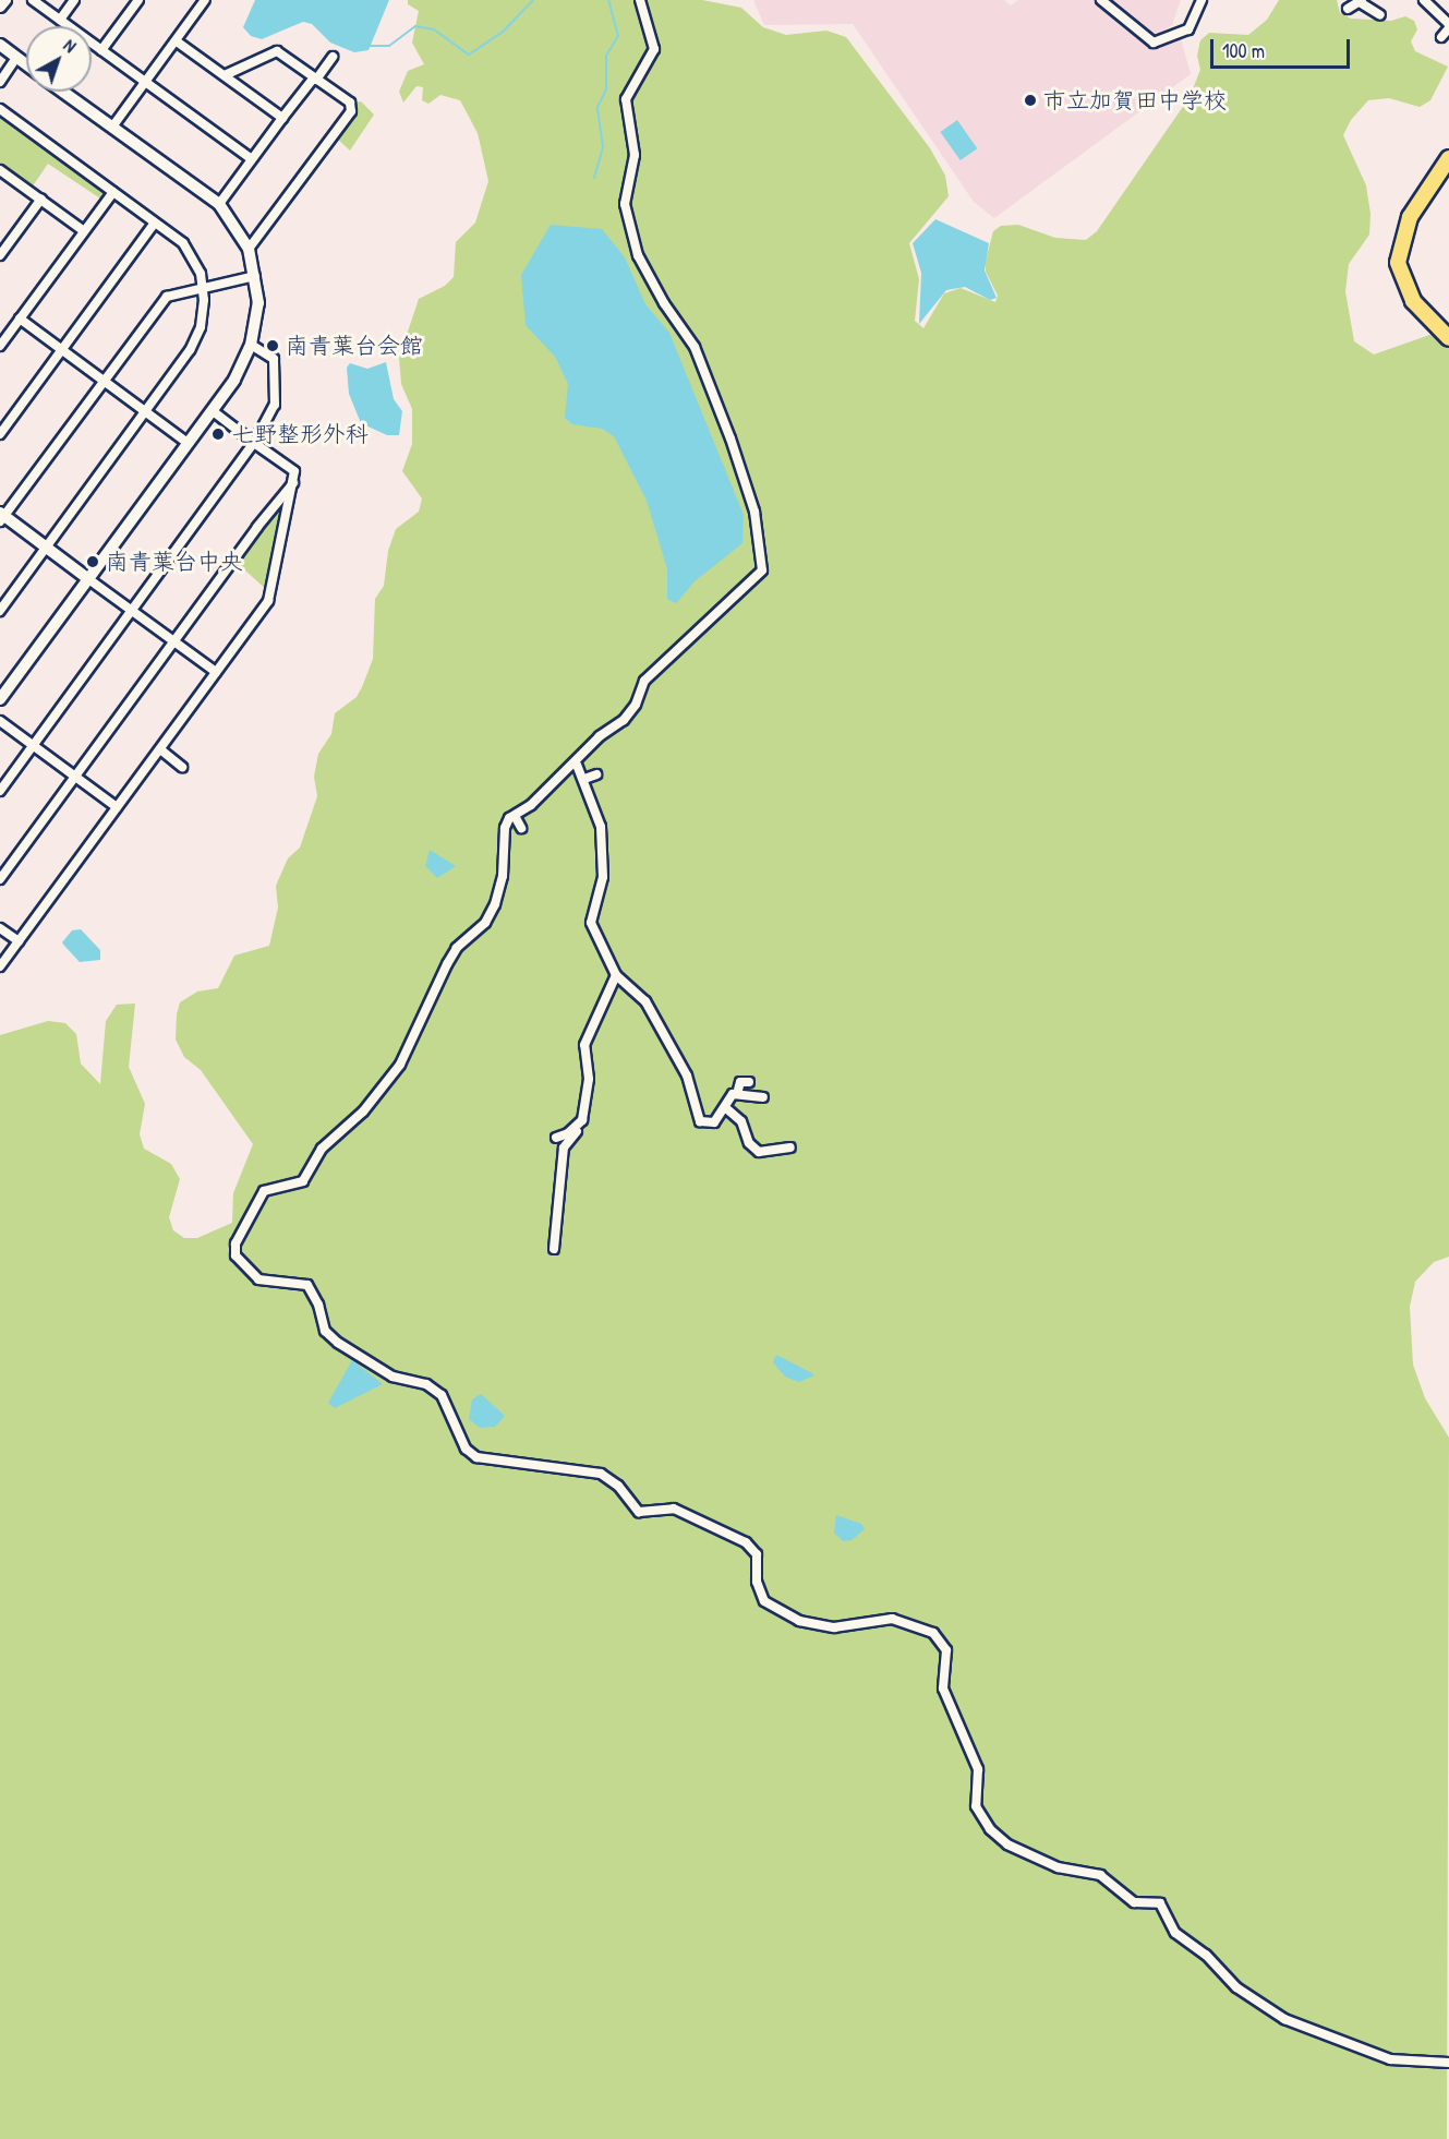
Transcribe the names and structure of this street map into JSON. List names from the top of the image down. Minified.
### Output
{"places":["市立加賀田中学校","南青葉台会館","七野整形外科","南青葉台中央"],"scale_bar":"100 m","north":"top right"}
